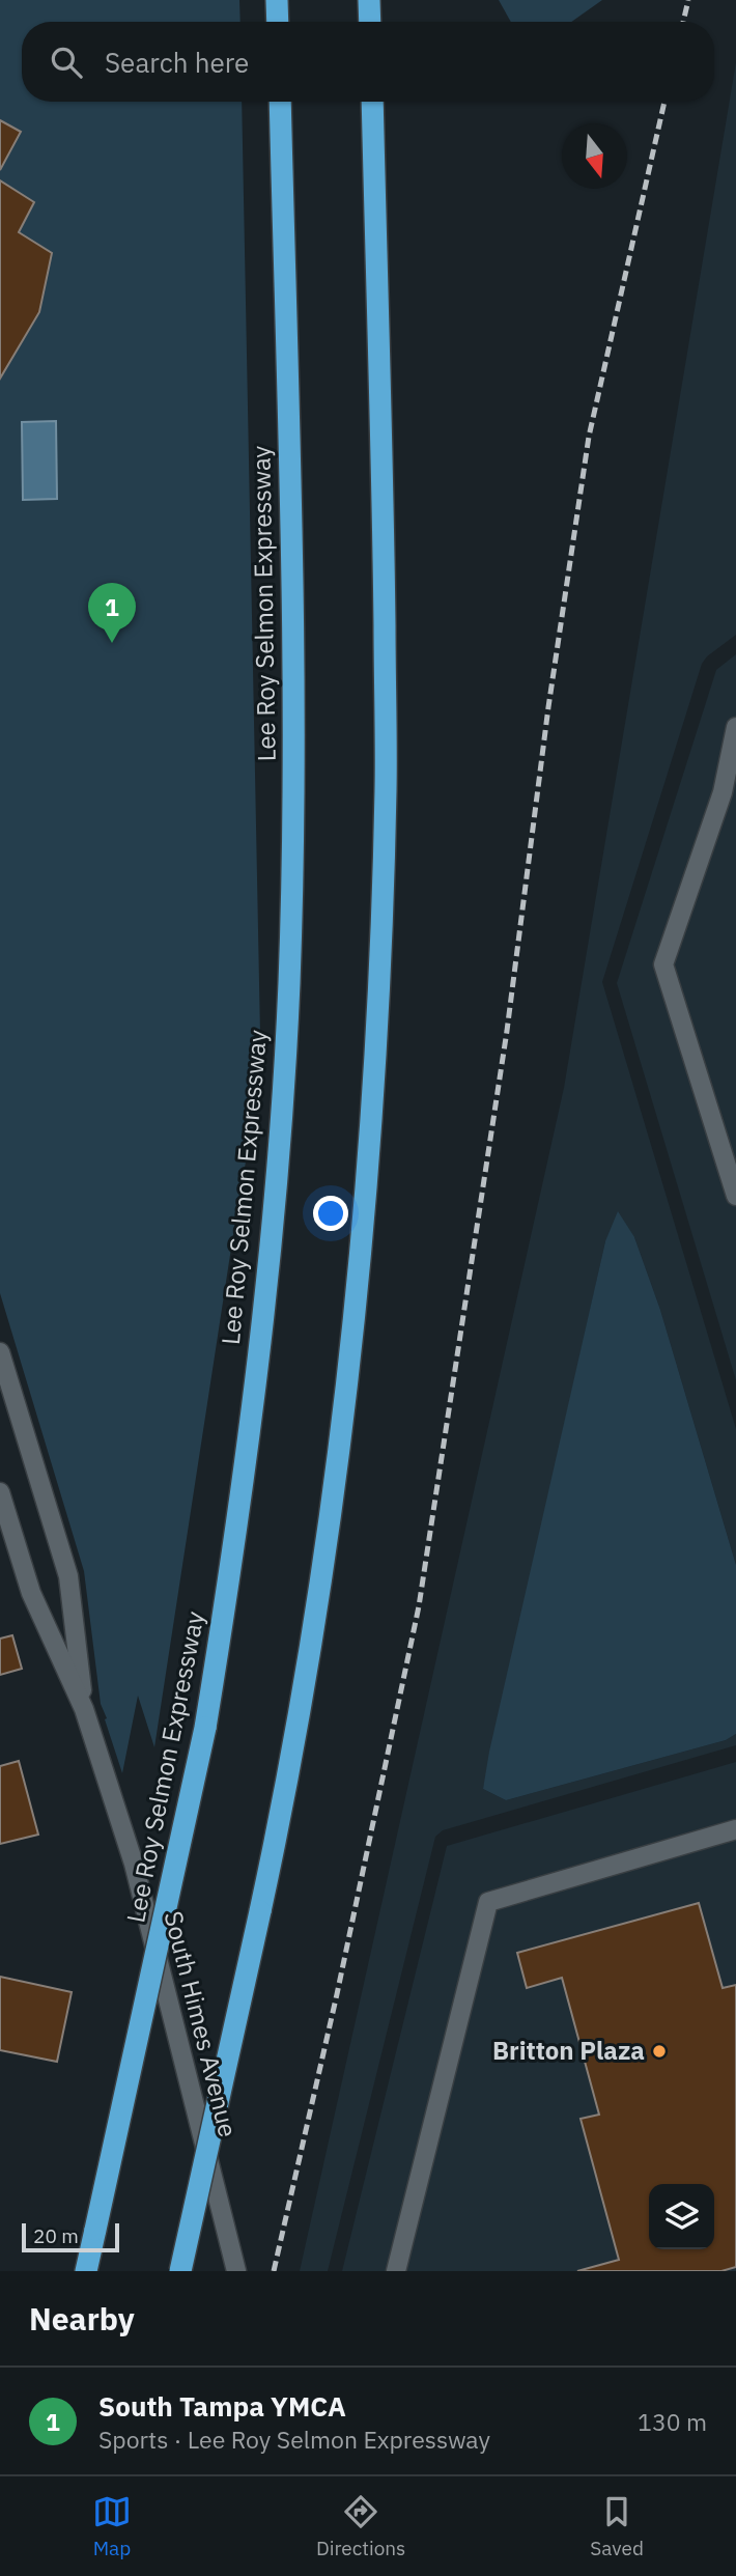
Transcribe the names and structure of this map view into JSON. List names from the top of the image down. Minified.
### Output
{"streets":{"highway":["Lee Roy Selmon Expressway"],"street":["South Himes Avenue"]},"places":["Britton Plaza"],"scale_bar":"20 m","north":"bottom","page":{"search":"Search here","pins":"1","scale":"20 m","heading":"Nearby","list":[{"mark":"1","name":"South Tampa YMCA","note":"Sports · Lee Roy Selmon Expressway","value":"130 m"}],"nav":["Map","Directions","Saved"]}}
